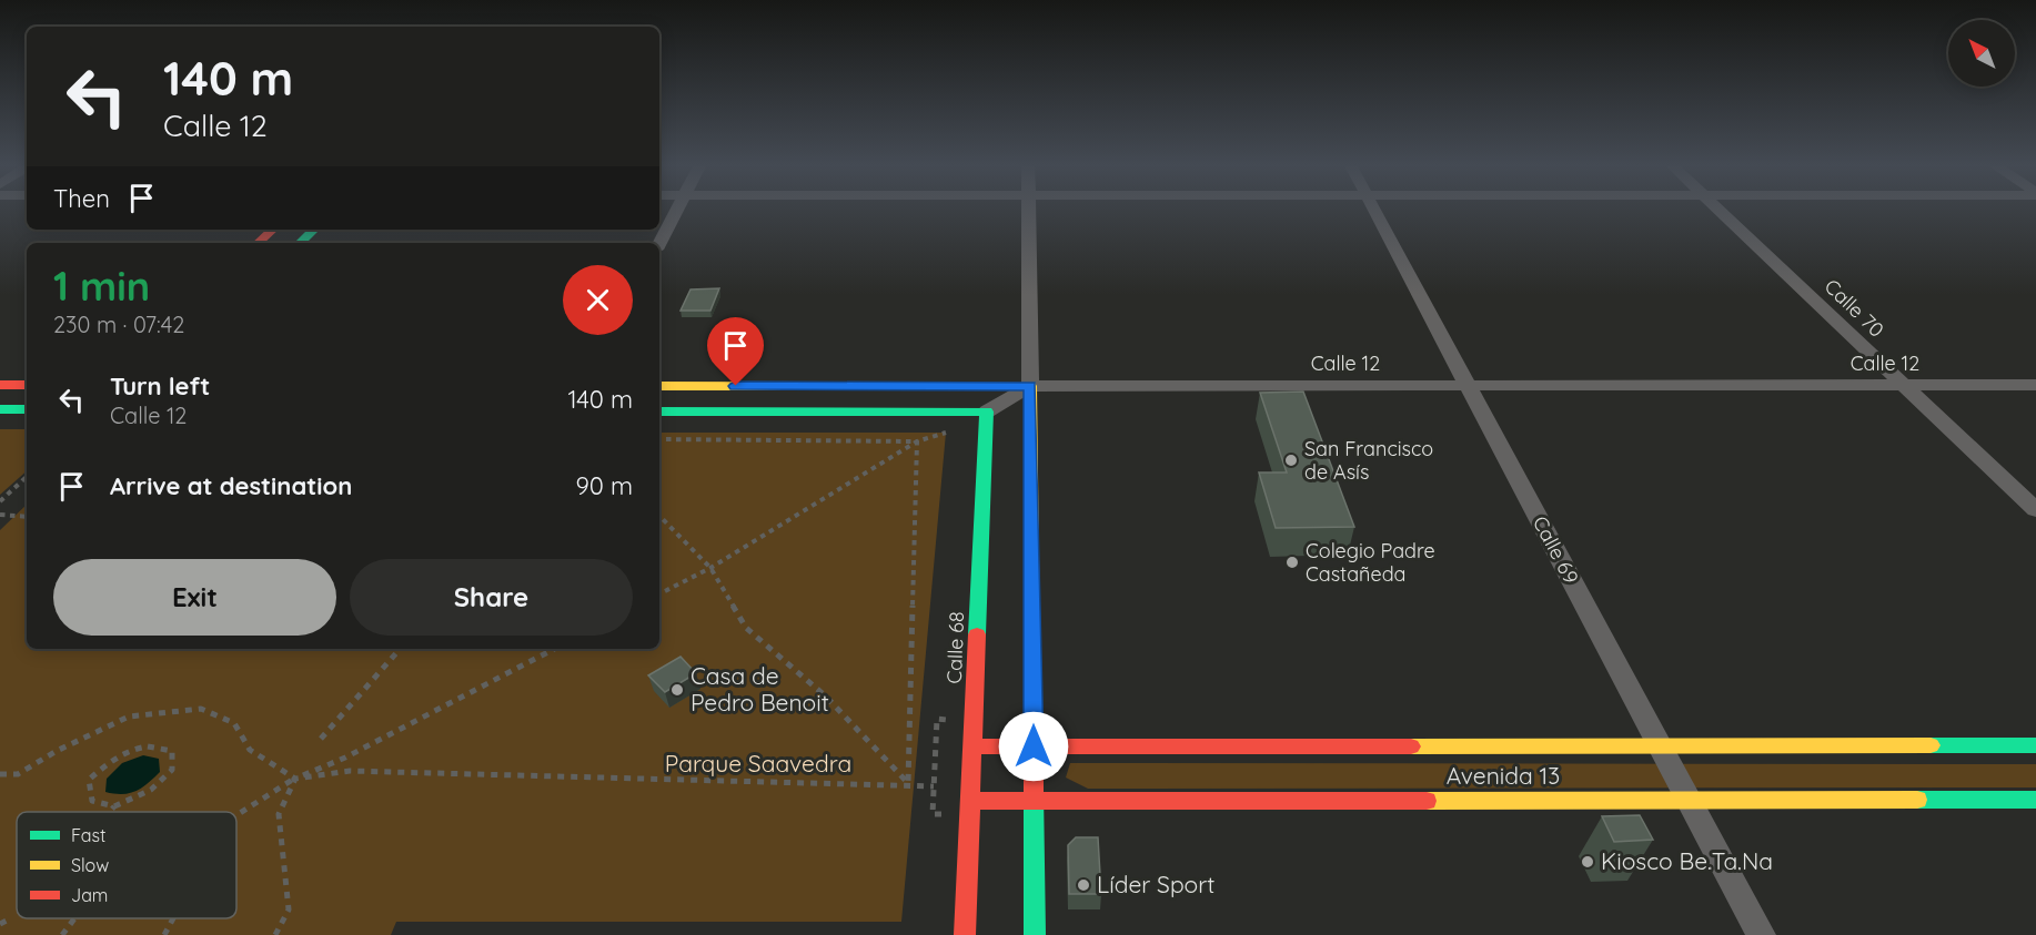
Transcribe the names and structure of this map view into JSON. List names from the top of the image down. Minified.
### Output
{"streets":{"main road":["Calle 12","Calle 68","Avenida 13"],"street":["Calle 70","Calle 69"]},"crossings":[["Calle 70","Calle 12"],["Calle 12","Calle 69"],["Calle 69","Avenida 13"],["Calle 68","Avenida 13"]],"parks":["Parque Saavedra"],"places":["San Francisco de Asís","Colegio Padre Castañeda","Casa de Pedro Benoit","Kiosco Be.Ta.Na","Líder Sport"],"legend":["Fast","Slow","Jam"],"north":"top left","page":{"turn":["140 m","Calle 12"],"then":"Then","heading":["1 min","230 m · 07:42"],"list":[{"name":"Turn left","note":"Calle 12","value":"140 m"},{"name":"Arrive at destination","value":"90 m"}],"buttons":["Exit","Share"]}}
